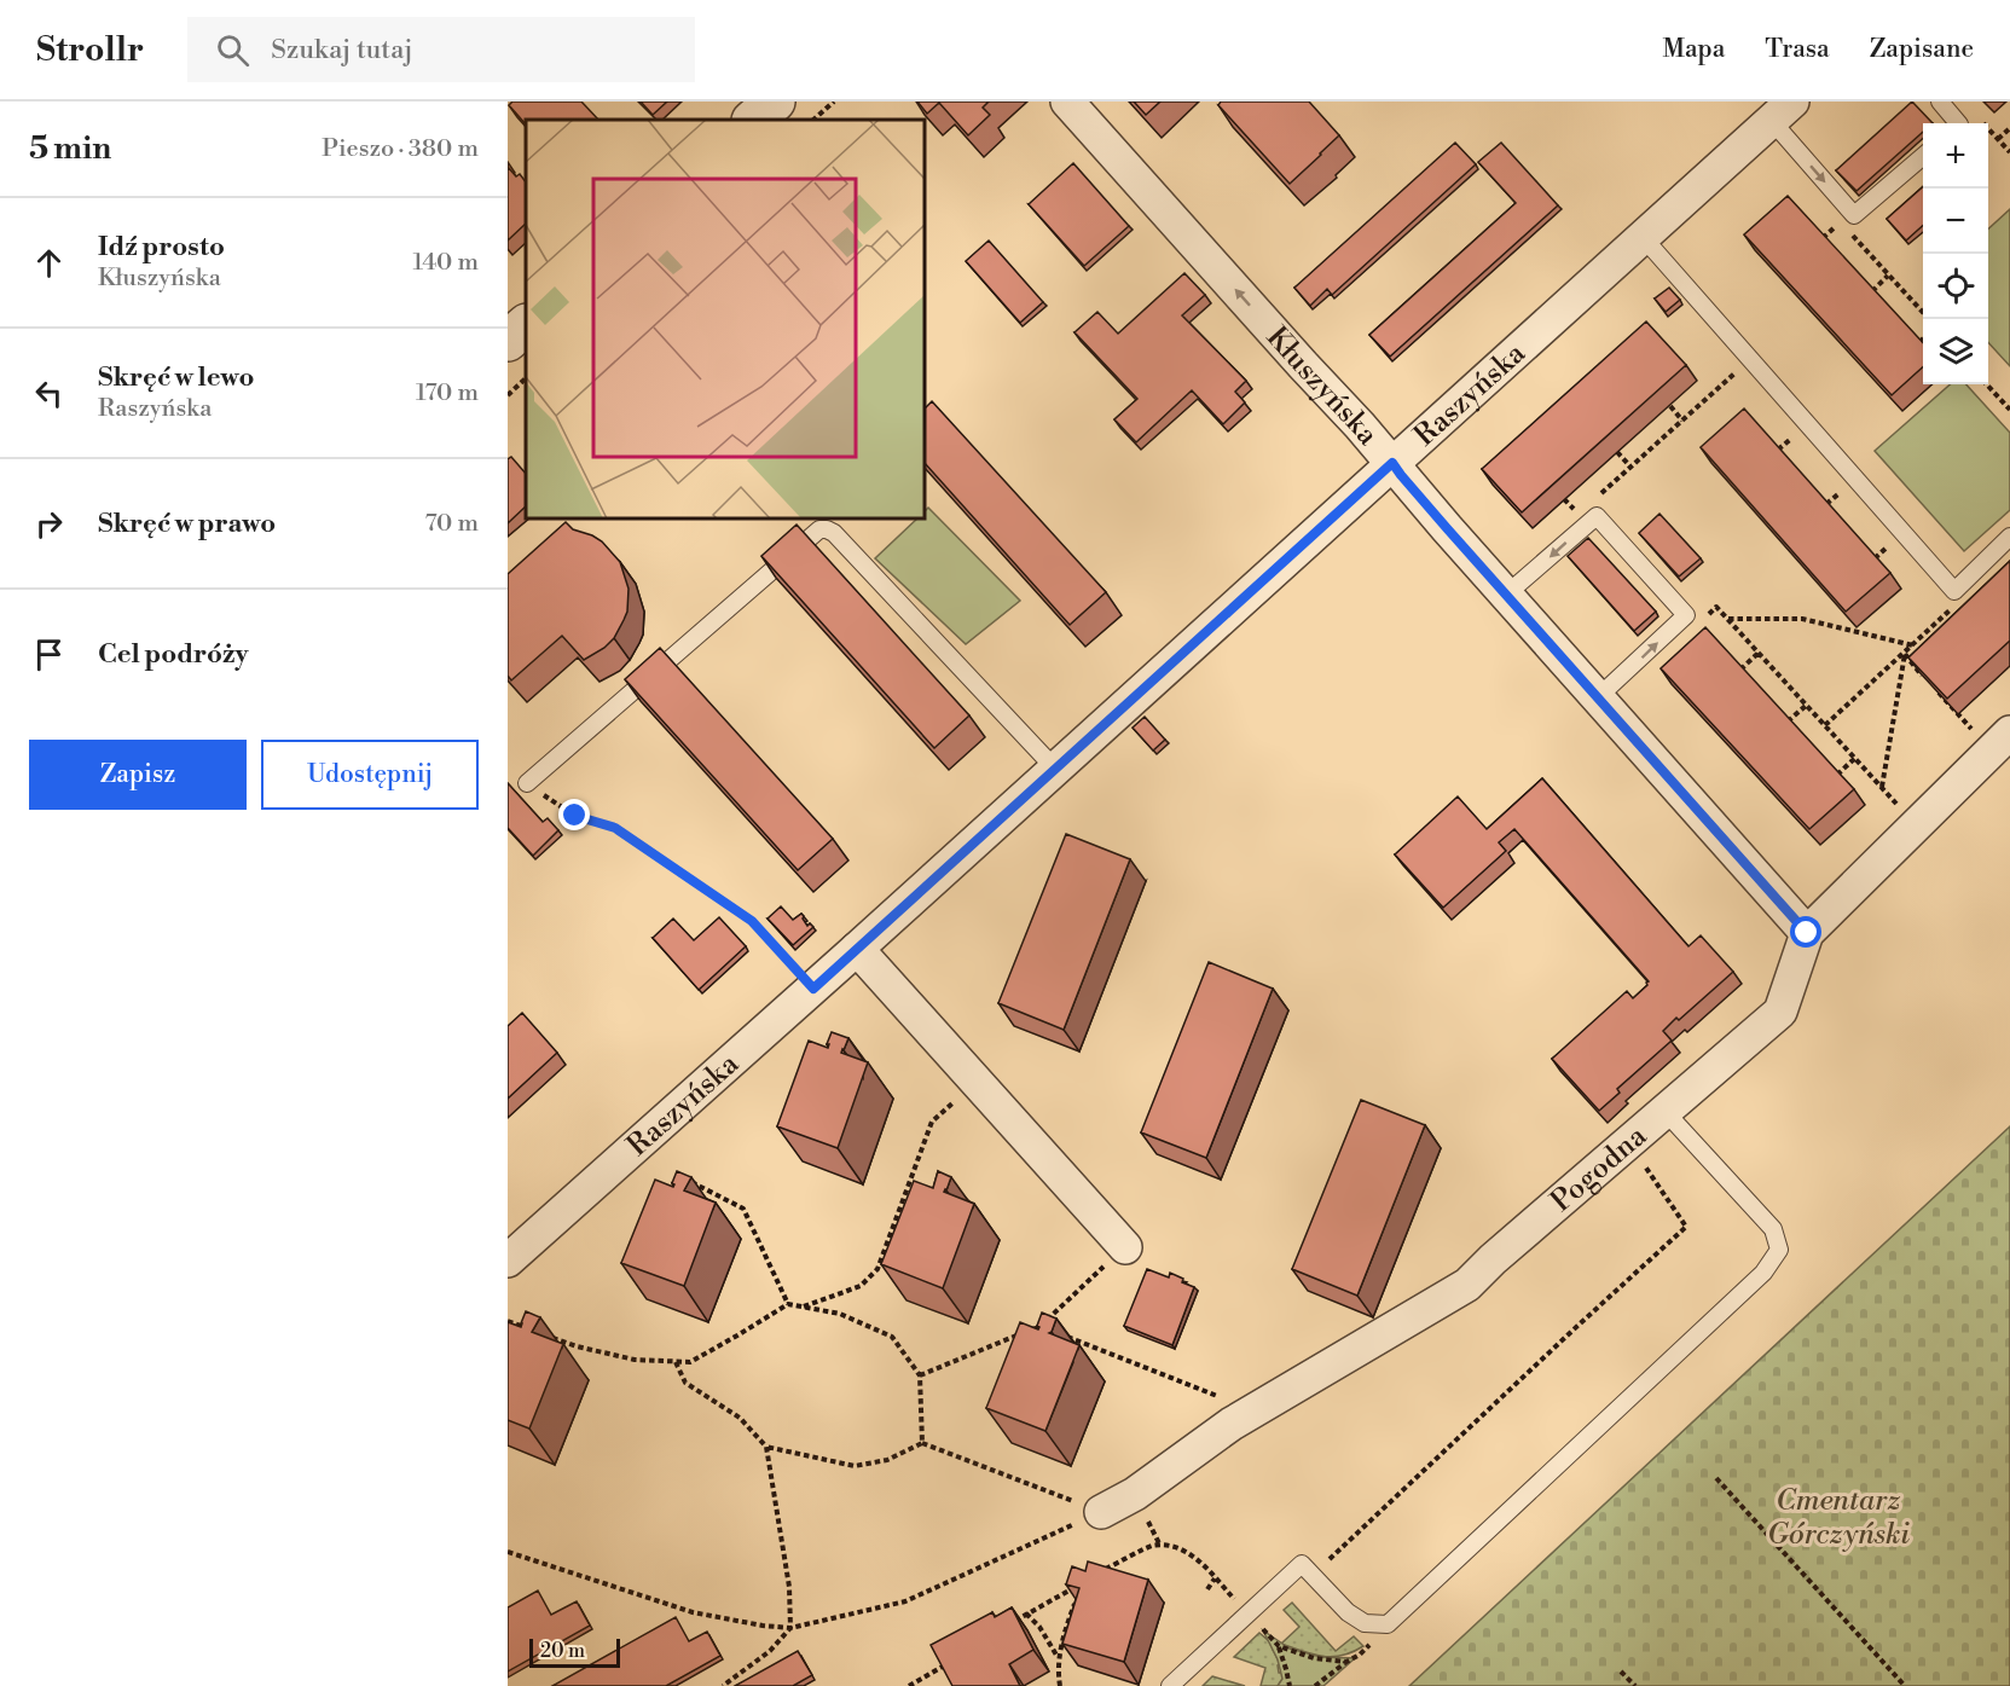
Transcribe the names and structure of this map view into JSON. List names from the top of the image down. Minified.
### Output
{"streets":{"street":["Kłuszyńska","Raszyńska","Pogodna"]},"crossings":[["Kłuszyńska","Raszyńska"],["Kłuszyńska","Pogodna"]],"one_way":["Kłuszyńska"],"parks":["Cmentarz Górczyński"],"scale_bar":"20 m","page":{"header":"Strollr","search":"Szukaj tutaj","nav":["Mapa","Trasa","Zapisane"],"heading":["5 min","Pieszo · 380 m"],"map_buttons":["+","−"],"list":[["Idź prosto","Kłuszyńska","140 m"],["Skręć w lewo","Raszyńska","170 m"],["Skręć w prawo","70 m"],"Cel podróży"],"buttons":["Zapisz","Udostępnij"],"scale":"20 m"}}
